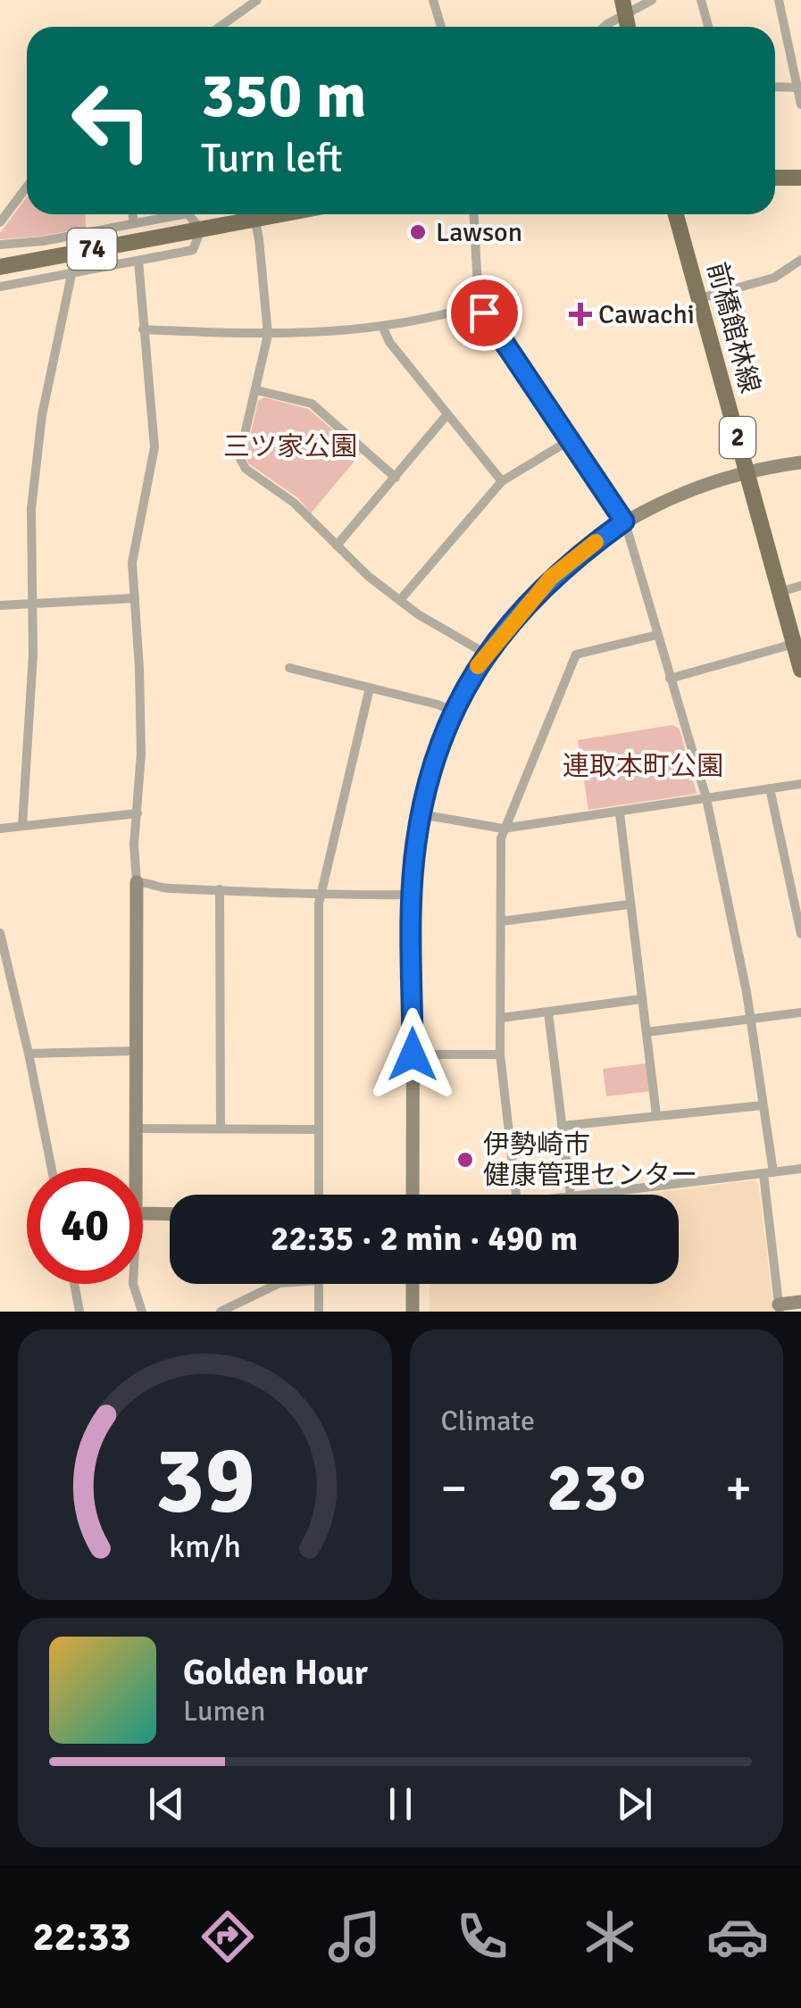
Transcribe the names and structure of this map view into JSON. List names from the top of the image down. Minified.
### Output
{"streets":{"main road":["74","前橋館林線","2"]},"parks":["三ツ家公園","連取本町公園"],"places":{"other":["Lawson","伊勢崎市 健康管理センター"],"health":["Cawachi"]},"page":{"turn":["350 m","Turn left"],"limit":"40","trip":"22:35 · 2 min · 490 m","tile":"Climate","heat":["−","23°","+"],"song":["Golden Hour","Lumen"],"tabs":"22:33","gauge":["39","km/h"]}}
